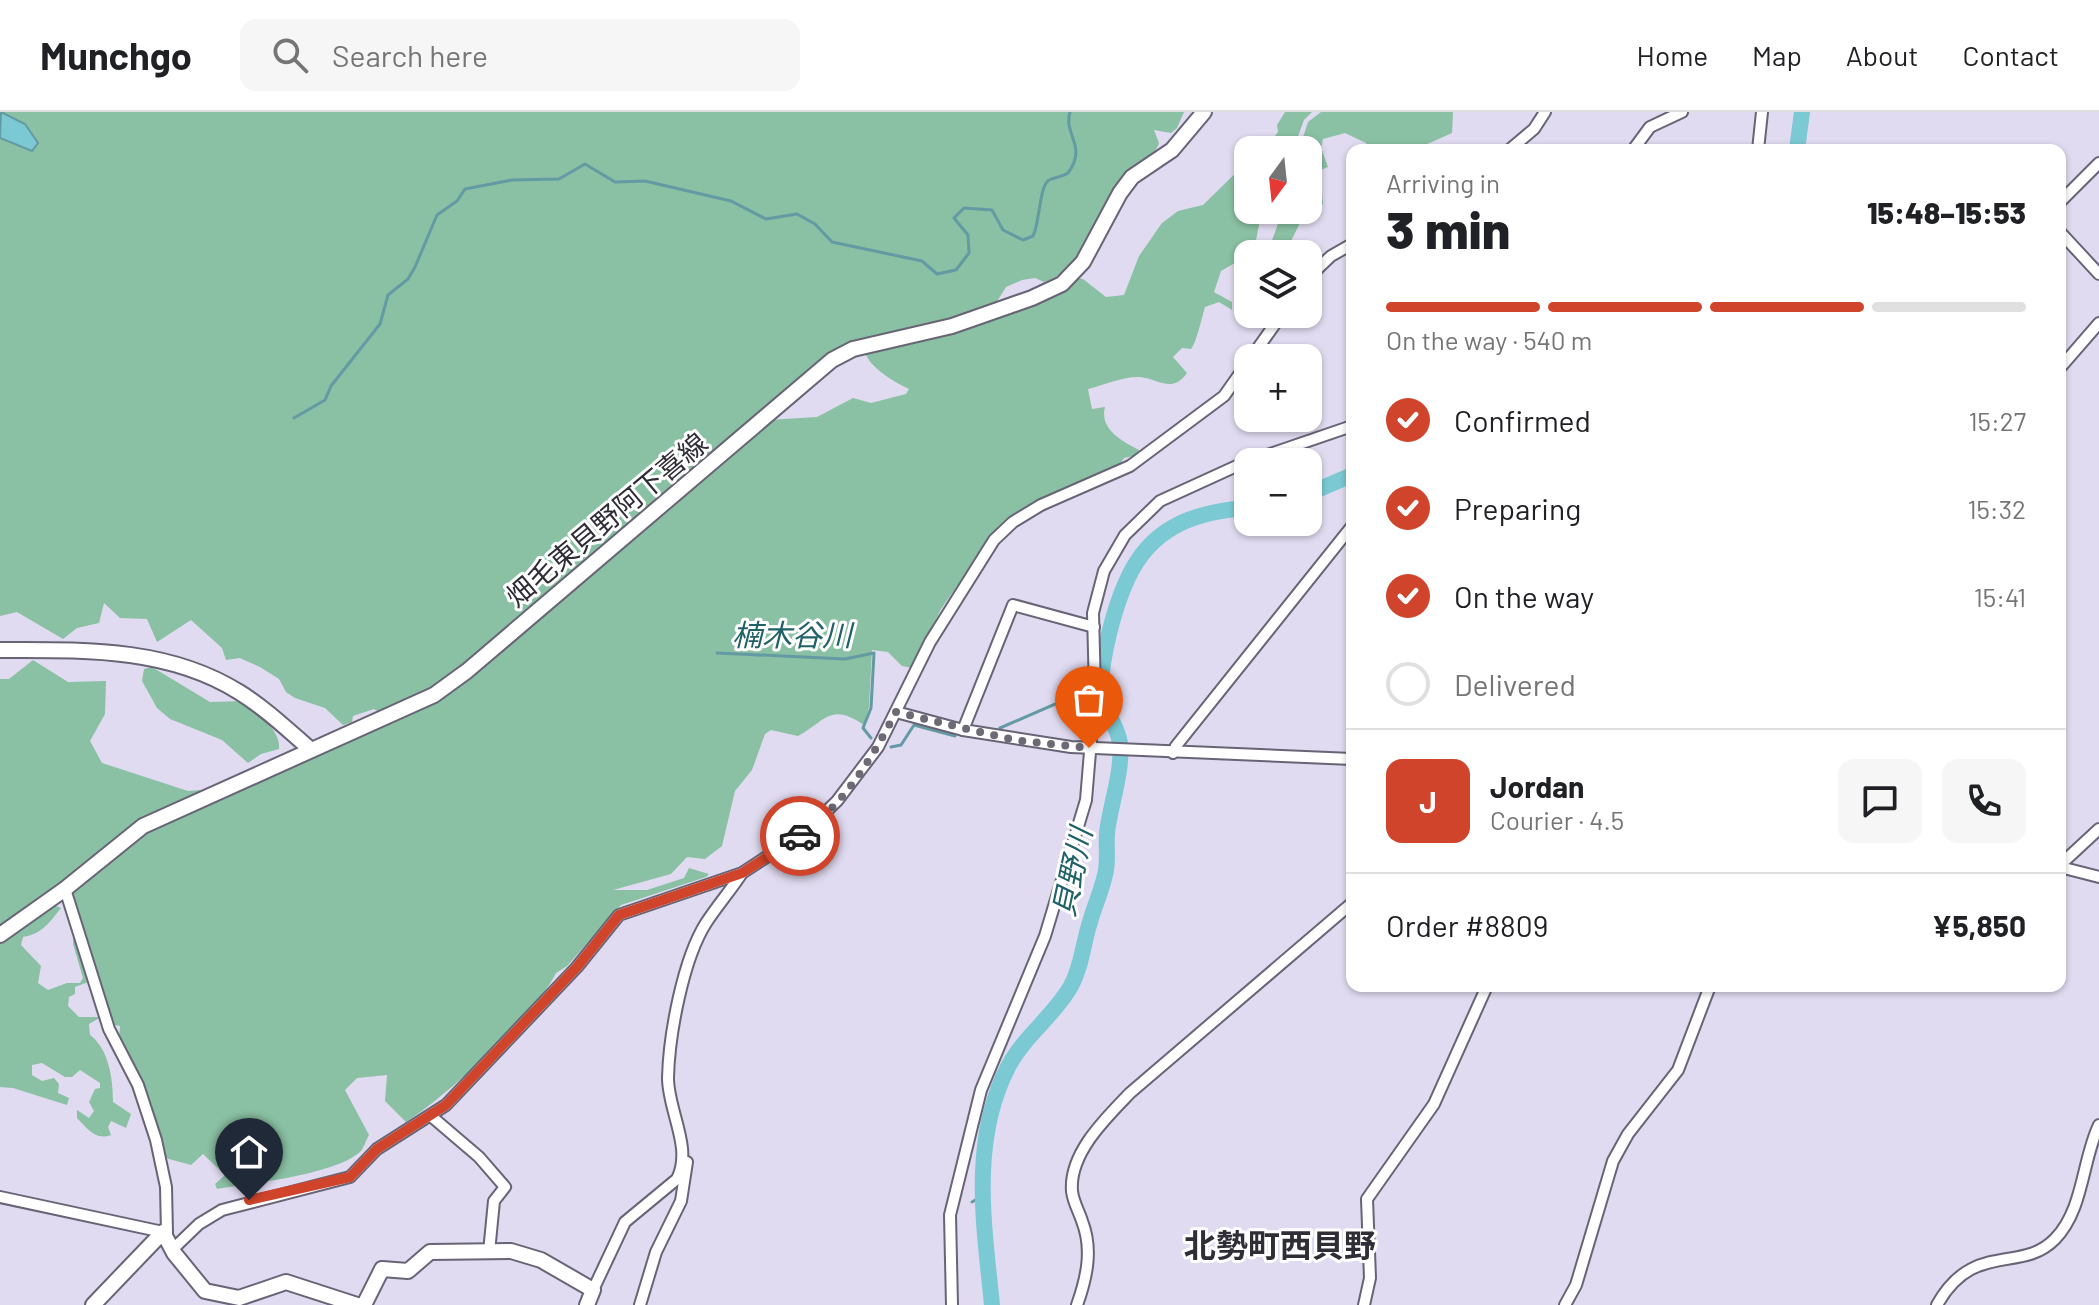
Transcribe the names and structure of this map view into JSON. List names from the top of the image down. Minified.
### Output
{"streets":{"main road":["畑毛東貝野阿下喜線"]},"districts":["北勢町西貝野"],"water":["楠木谷川","貝野川"],"north":"bottom","page":{"header":"Munchgo","search":"Search here","nav":["Home","Map","About","Contact"],"map_buttons":["+","−"],"heading":["3 min","Arriving in","15:48–15:53"],"panel":["Jordan","Courier · 4.5","Order #8809","¥5,850"],"bar":"On the way · 540 m","list":[["Confirmed","15:27"],["Preparing","15:32"],["On the way","15:41"],"Delivered"],"round":"J"}}
